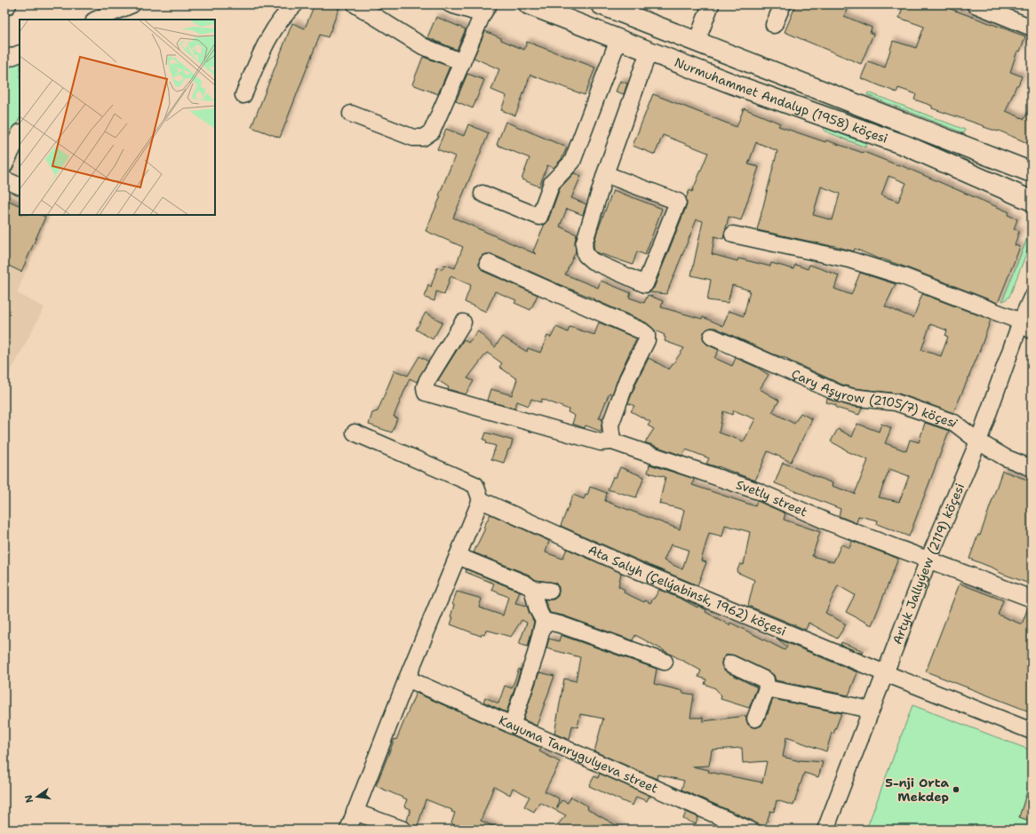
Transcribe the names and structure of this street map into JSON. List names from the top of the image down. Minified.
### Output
{"streets":{"main road":["Nurmuhammet Andalyp (1958) köçesi"],"street":["Çary Aşyrow (2105/7) köçesi","Svetly street","Artyk Jallyýew (2119) köçesi","Ata Salyh (Çelýabinsk, 1962) köçesi","Kayuma Tanrygulyeva street"]},"crossings":[["Çary Aşyrow (2105/7) köçesi","Artyk Jallyýew (2119) köçesi"],["Svetly street","Artyk Jallyýew (2119) köçesi"],["Artyk Jallyýew (2119) köçesi","Ata Salyh (Çelýabinsk, 1962) köçesi"]],"places":["5-nji Orta Mekdep"],"north":"left"}
